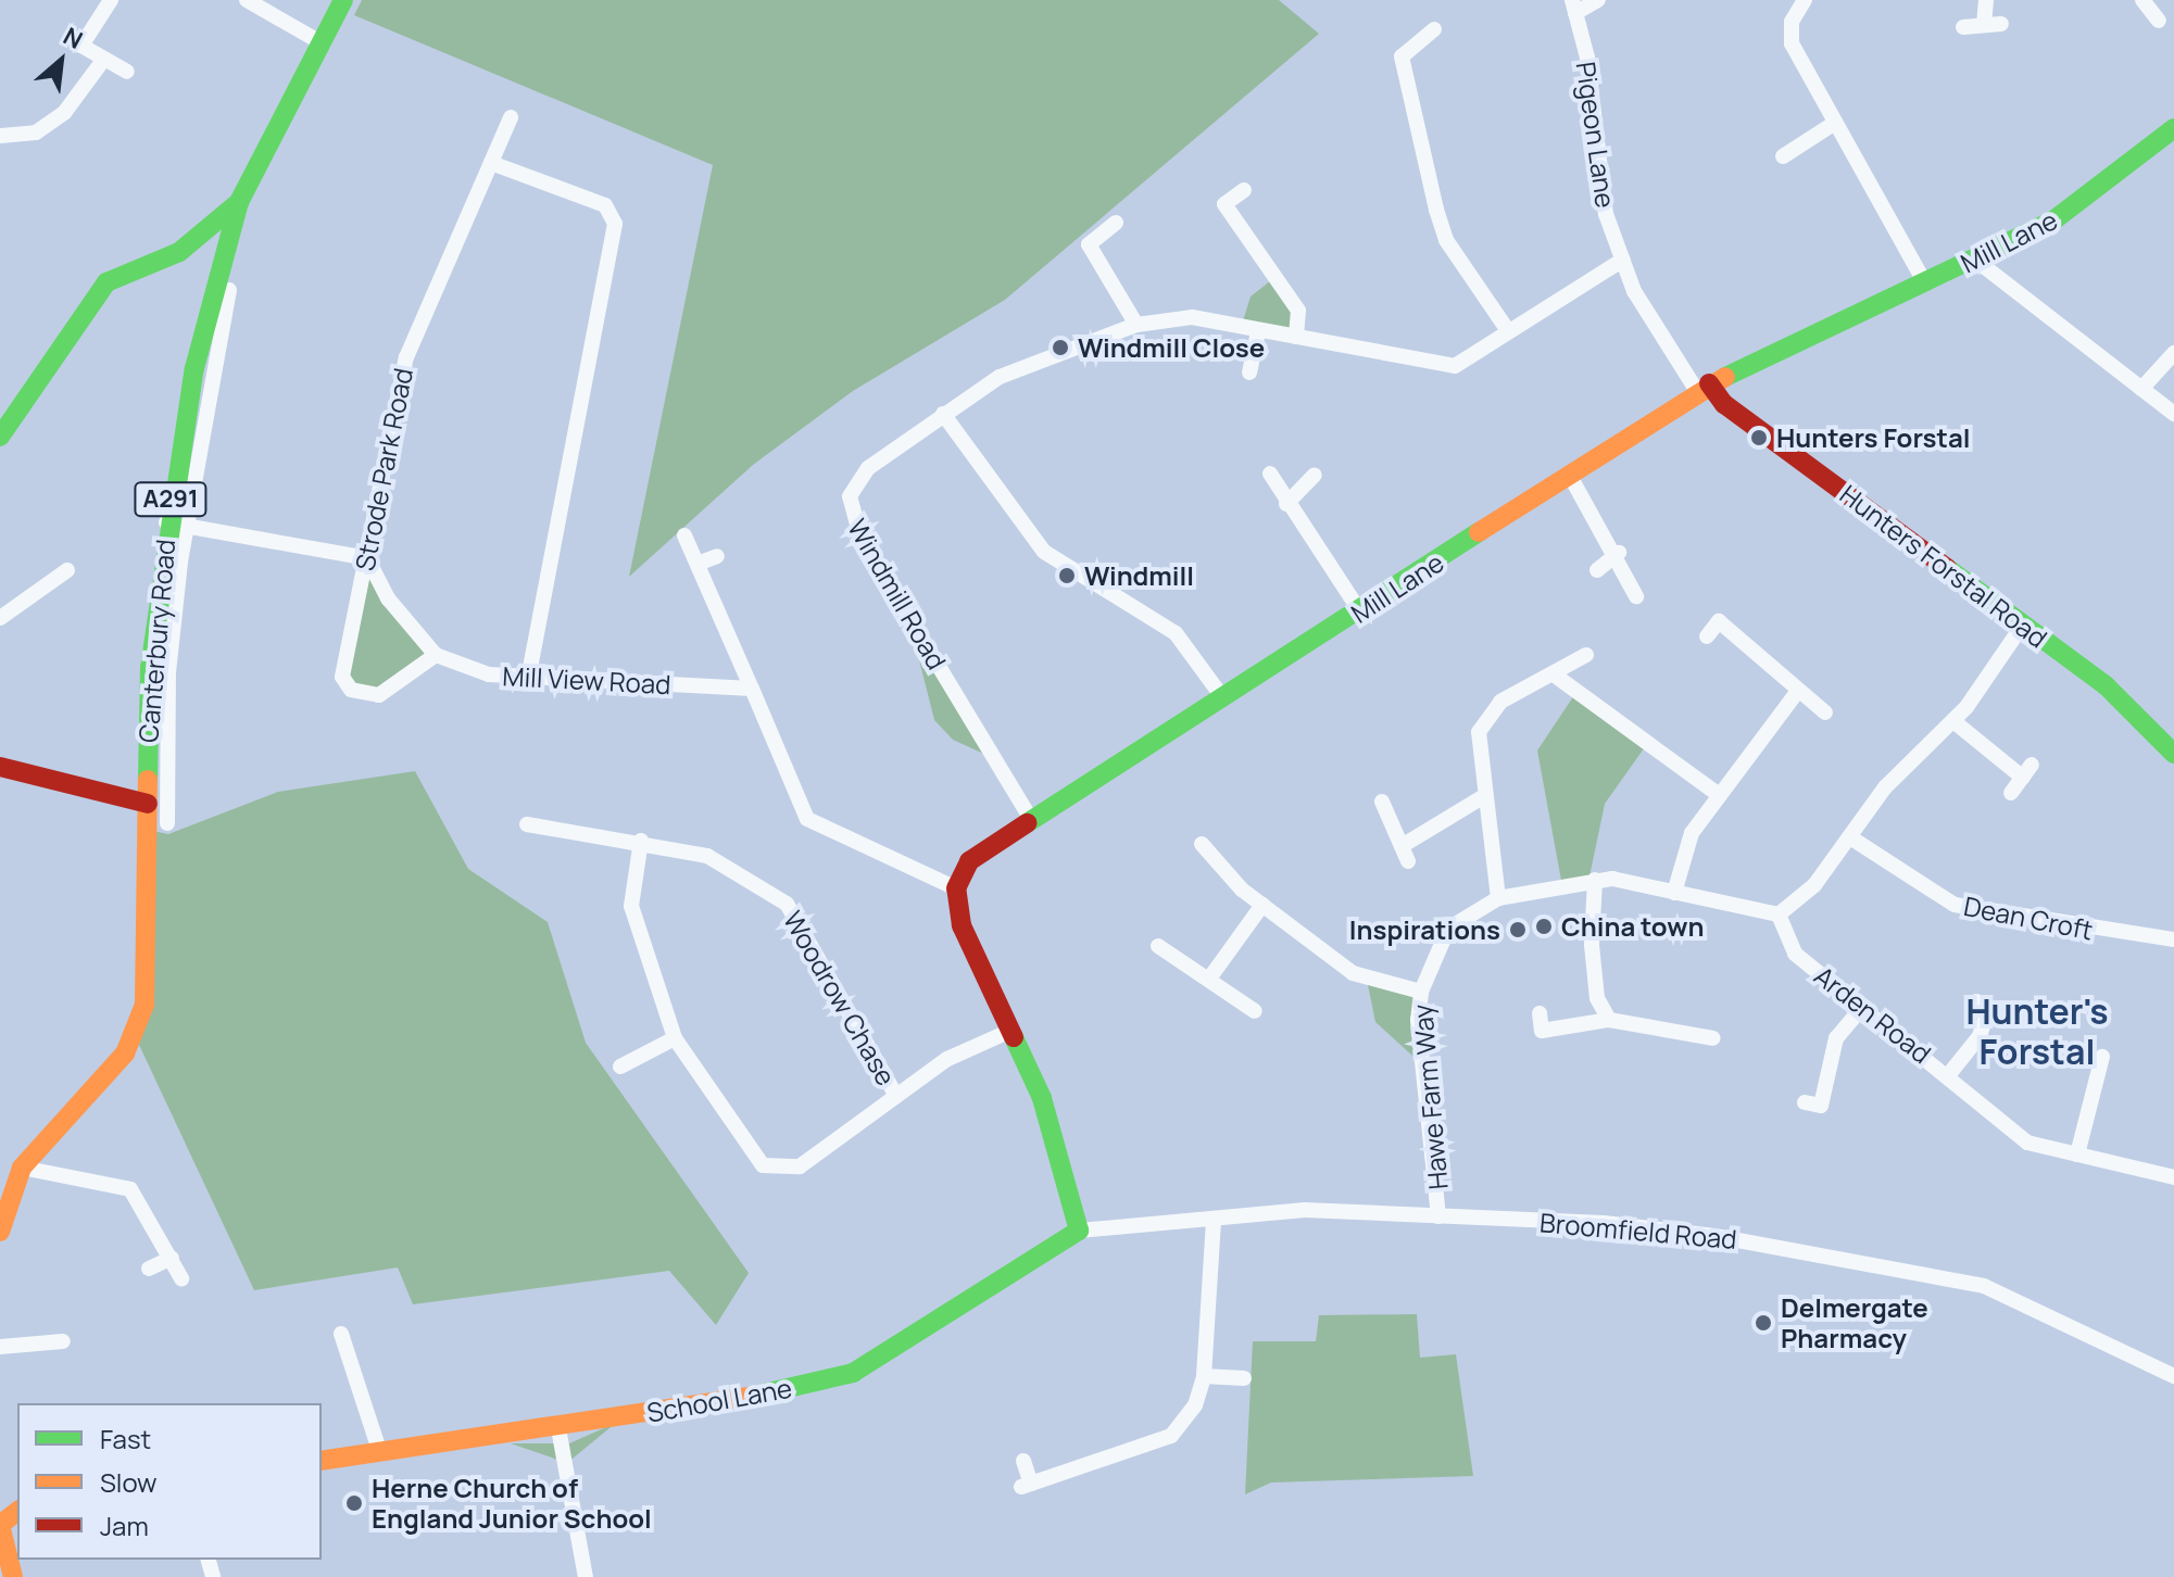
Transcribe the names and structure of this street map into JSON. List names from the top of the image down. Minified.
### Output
{"streets":{"street":["Pigeon Lane","Mill Lane","Strode Park Road","A291","Hunters Forstal Road","Windmill Road","Canterbury Road","Mill View Road","Dean Croft","Woodrow Chase","Arden Road","Hawe Farm Way","Broomfield Road","School Lane"]},"crossings":[["Pigeon Lane","Mill Lane"],["Pigeon Lane","Hunters Forstal Road"],["Pigeon Lane","Windmill Road"],["Mill Lane","Hunters Forstal Road"],["Mill Lane","Windmill Road"],["Strode Park Road","Mill View Road"],["A291","Canterbury Road"],["Arden Road","Hawe Farm Way"],["Hawe Farm Way","Broomfield Road"],["Broomfield Road","School Lane"]],"districts":["Hunter's Forstal"],"places":["Windmill Close","Hunters Forstal","Windmill","China town","Inspirations","Delmergate Pharmacy","Herne Church of England Junior School"],"legend":["Fast","Slow","Jam"],"north":"top right"}
